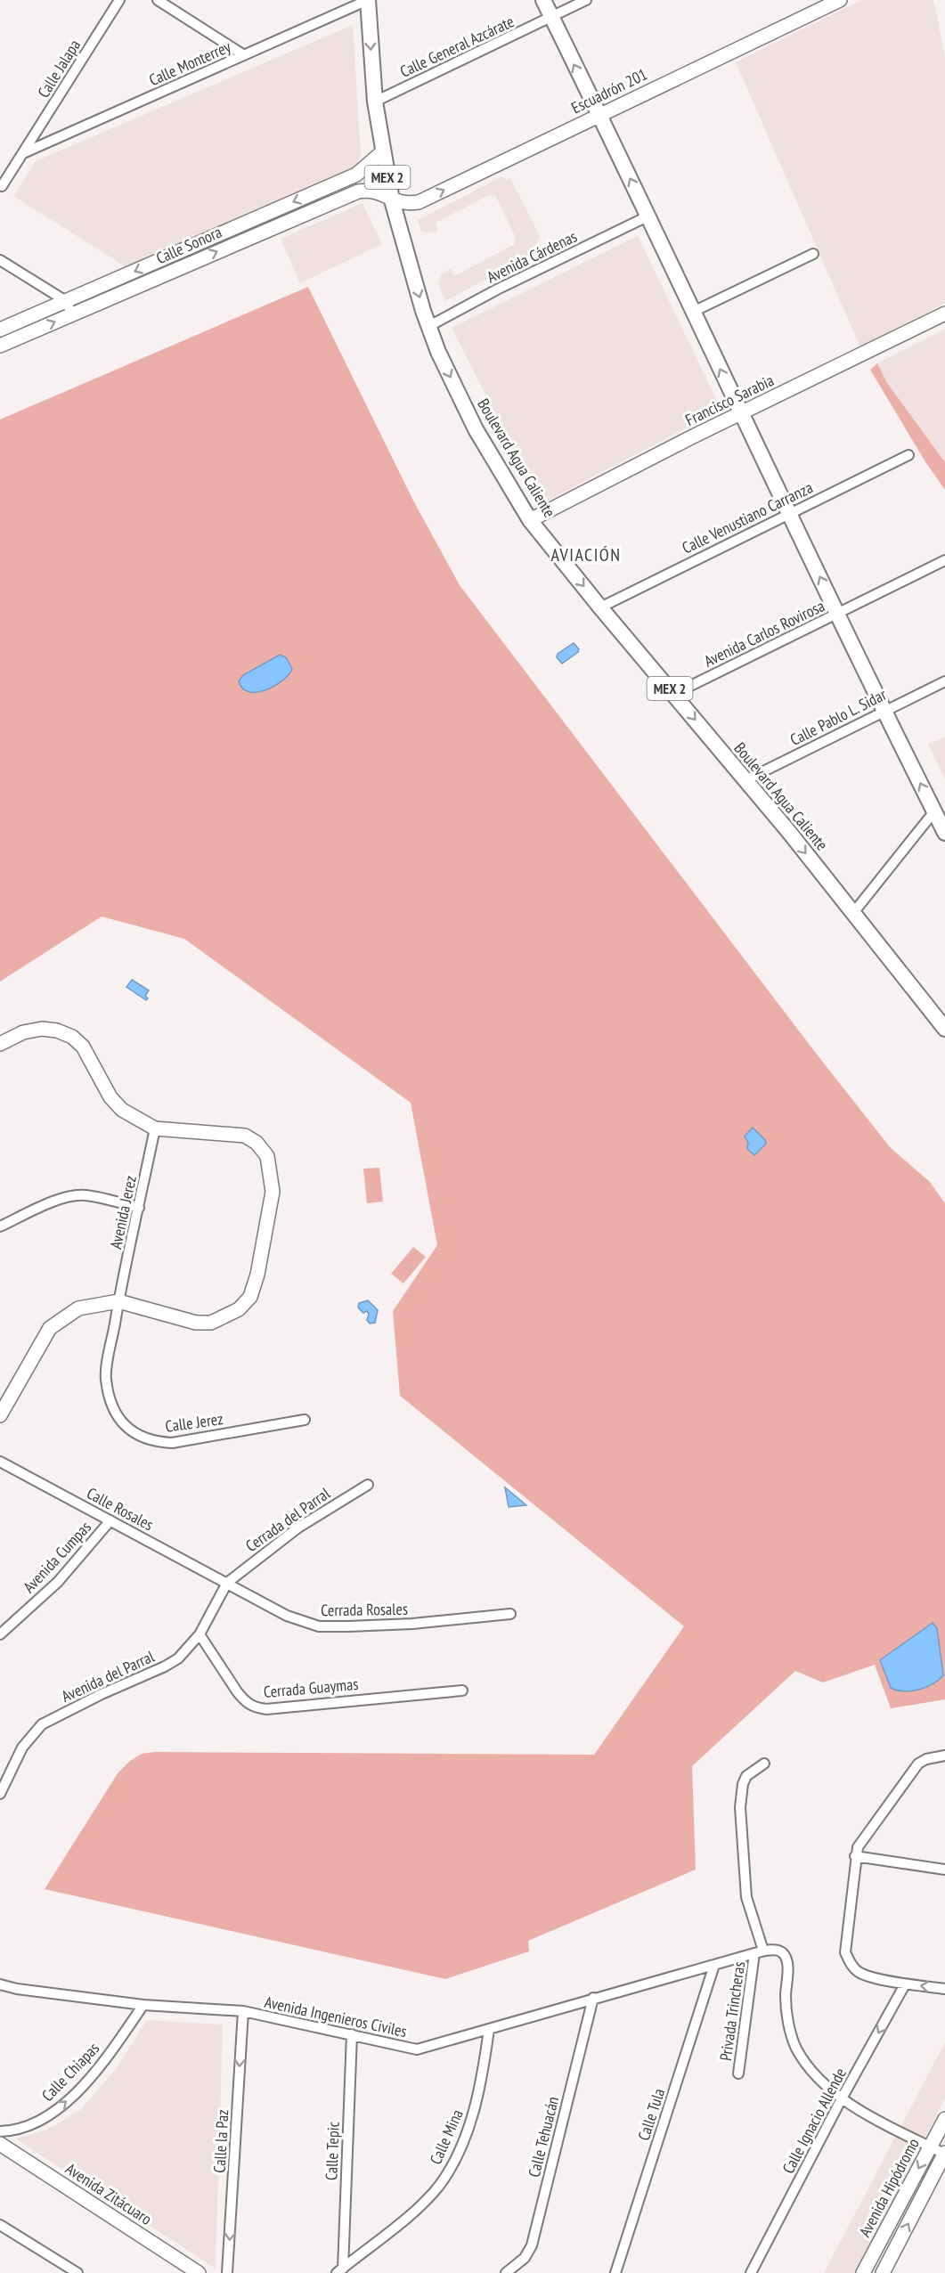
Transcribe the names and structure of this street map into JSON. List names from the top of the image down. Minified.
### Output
{"streets":{"main road":["MEX 2","Boulevard Agua Caliente"],"street":["Calle General Azcárate","Calle Monterrey","Calle Jalapa","Escuadrón 201","Calle Sonora","Avenida Cárdenas","Francisco Sarabia","Calle Venustiano Carranza","Avenida Carlos Rovirosa","Calle Pablo L. Sidar","Avenida Jerez","Calle Jerez","Calle Rosales","Cerrada del Parral","Avenida Cumpas","Cerrada Rosales","Avenida del Parral","Cerrada Guaymas","Privada Trincheras","Avenida Ingenieros Civiles","Calle Chiapas","Calle Tula","Calle Ignacio Allende","Calle Mina","Calle Tehuacán","Calle la Paz","Calle Tepic","Avenida Hipódromo","Avenida Zitácuaro"]},"crossings":[["Calle General Azcárate","Boulevard Agua Caliente"],["Calle Monterrey","Calle Jalapa"],["Calle Monterrey","Boulevard Agua Caliente"],["Escuadrón 201","Calle Sonora"],["Escuadrón 201","Boulevard Agua Caliente"],["Calle Sonora","Boulevard Agua Caliente"],["Avenida Cárdenas","Boulevard Agua Caliente"],["Francisco Sarabia","Boulevard Agua Caliente"],["Boulevard Agua Caliente","Calle Venustiano Carranza"],["Boulevard Agua Caliente","Avenida Carlos Rovirosa"],["Boulevard Agua Caliente","Calle Pablo L. Sidar"],["Avenida Jerez","Calle Jerez"],["Calle Rosales","Cerrada del Parral"],["Calle Rosales","Avenida Cumpas"],["Calle Rosales","Cerrada Rosales"],["Calle Rosales","Avenida del Parral"],["Cerrada del Parral","Cerrada Rosales"],["Cerrada del Parral","Avenida del Parral"],["Cerrada Rosales","Avenida del Parral"],["Avenida del Parral","Cerrada Guaymas"],["Privada Trincheras","Avenida Ingenieros Civiles"],["Avenida Ingenieros Civiles","Calle Chiapas"],["Avenida Ingenieros Civiles","Calle Tula"],["Avenida Ingenieros Civiles","Calle Ignacio Allende"],["Avenida Ingenieros Civiles","Calle Mina"],["Avenida Ingenieros Civiles","Calle Tehuacán"],["Avenida Ingenieros Civiles","Calle la Paz"],["Avenida Ingenieros Civiles","Calle Tepic"],["Calle Mina","Calle Tepic"]],"one_way":["Escuadrón 201","Boulevard Agua Caliente","Calle Chiapas","Calle Ignacio Allende","Calle la Paz"],"districts":["AVIACIÓN"]}
